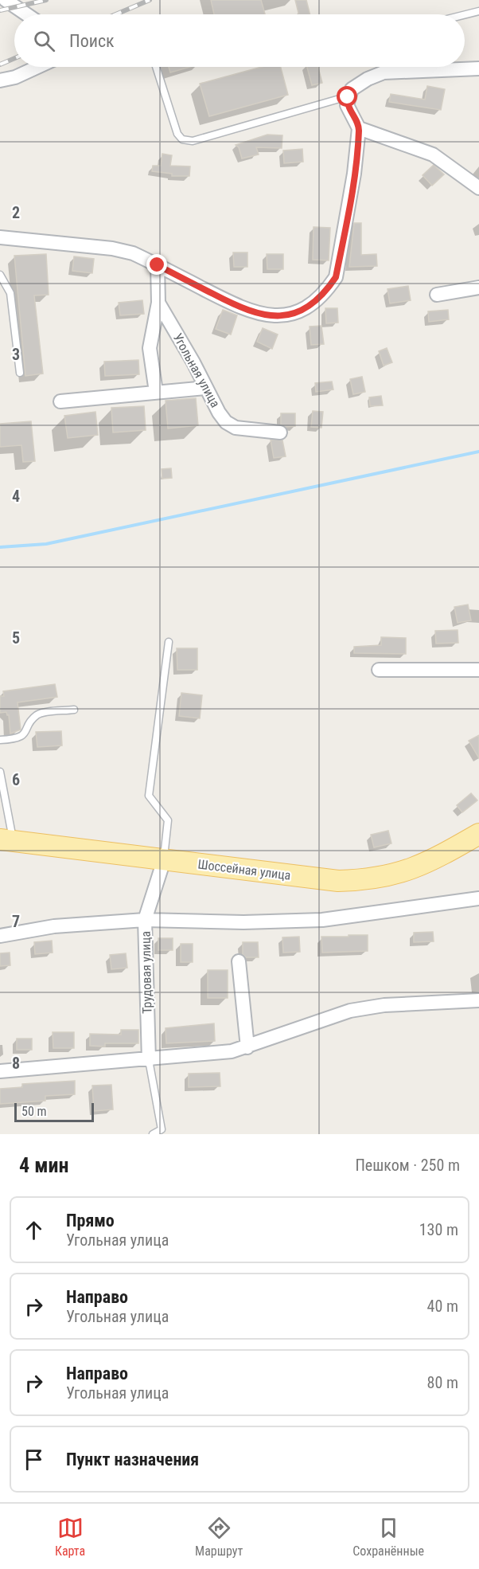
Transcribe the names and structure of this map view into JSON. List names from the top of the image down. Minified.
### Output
{"streets":{"main road":["Шоссейная улица"],"street":["Угольная улица","Трудовая улица"]},"crossings":[["Шоссейная улица","Трудовая улица"]],"scale_bar":"50 m","page":{"search":"Поиск","scale":"50 m","heading":["4 мин","Пешком · 250 m"],"list":[["Прямо","Угольная улица","130 m"],["Направо","Угольная улица","40 m"],["Направо","Угольная улица","80 m"],"Пункт назначения"],"nav":["Карта","Маршрут","Сохранённые"]},"grid":{"rows":["2","3","4","5","6","7","8"]}}
